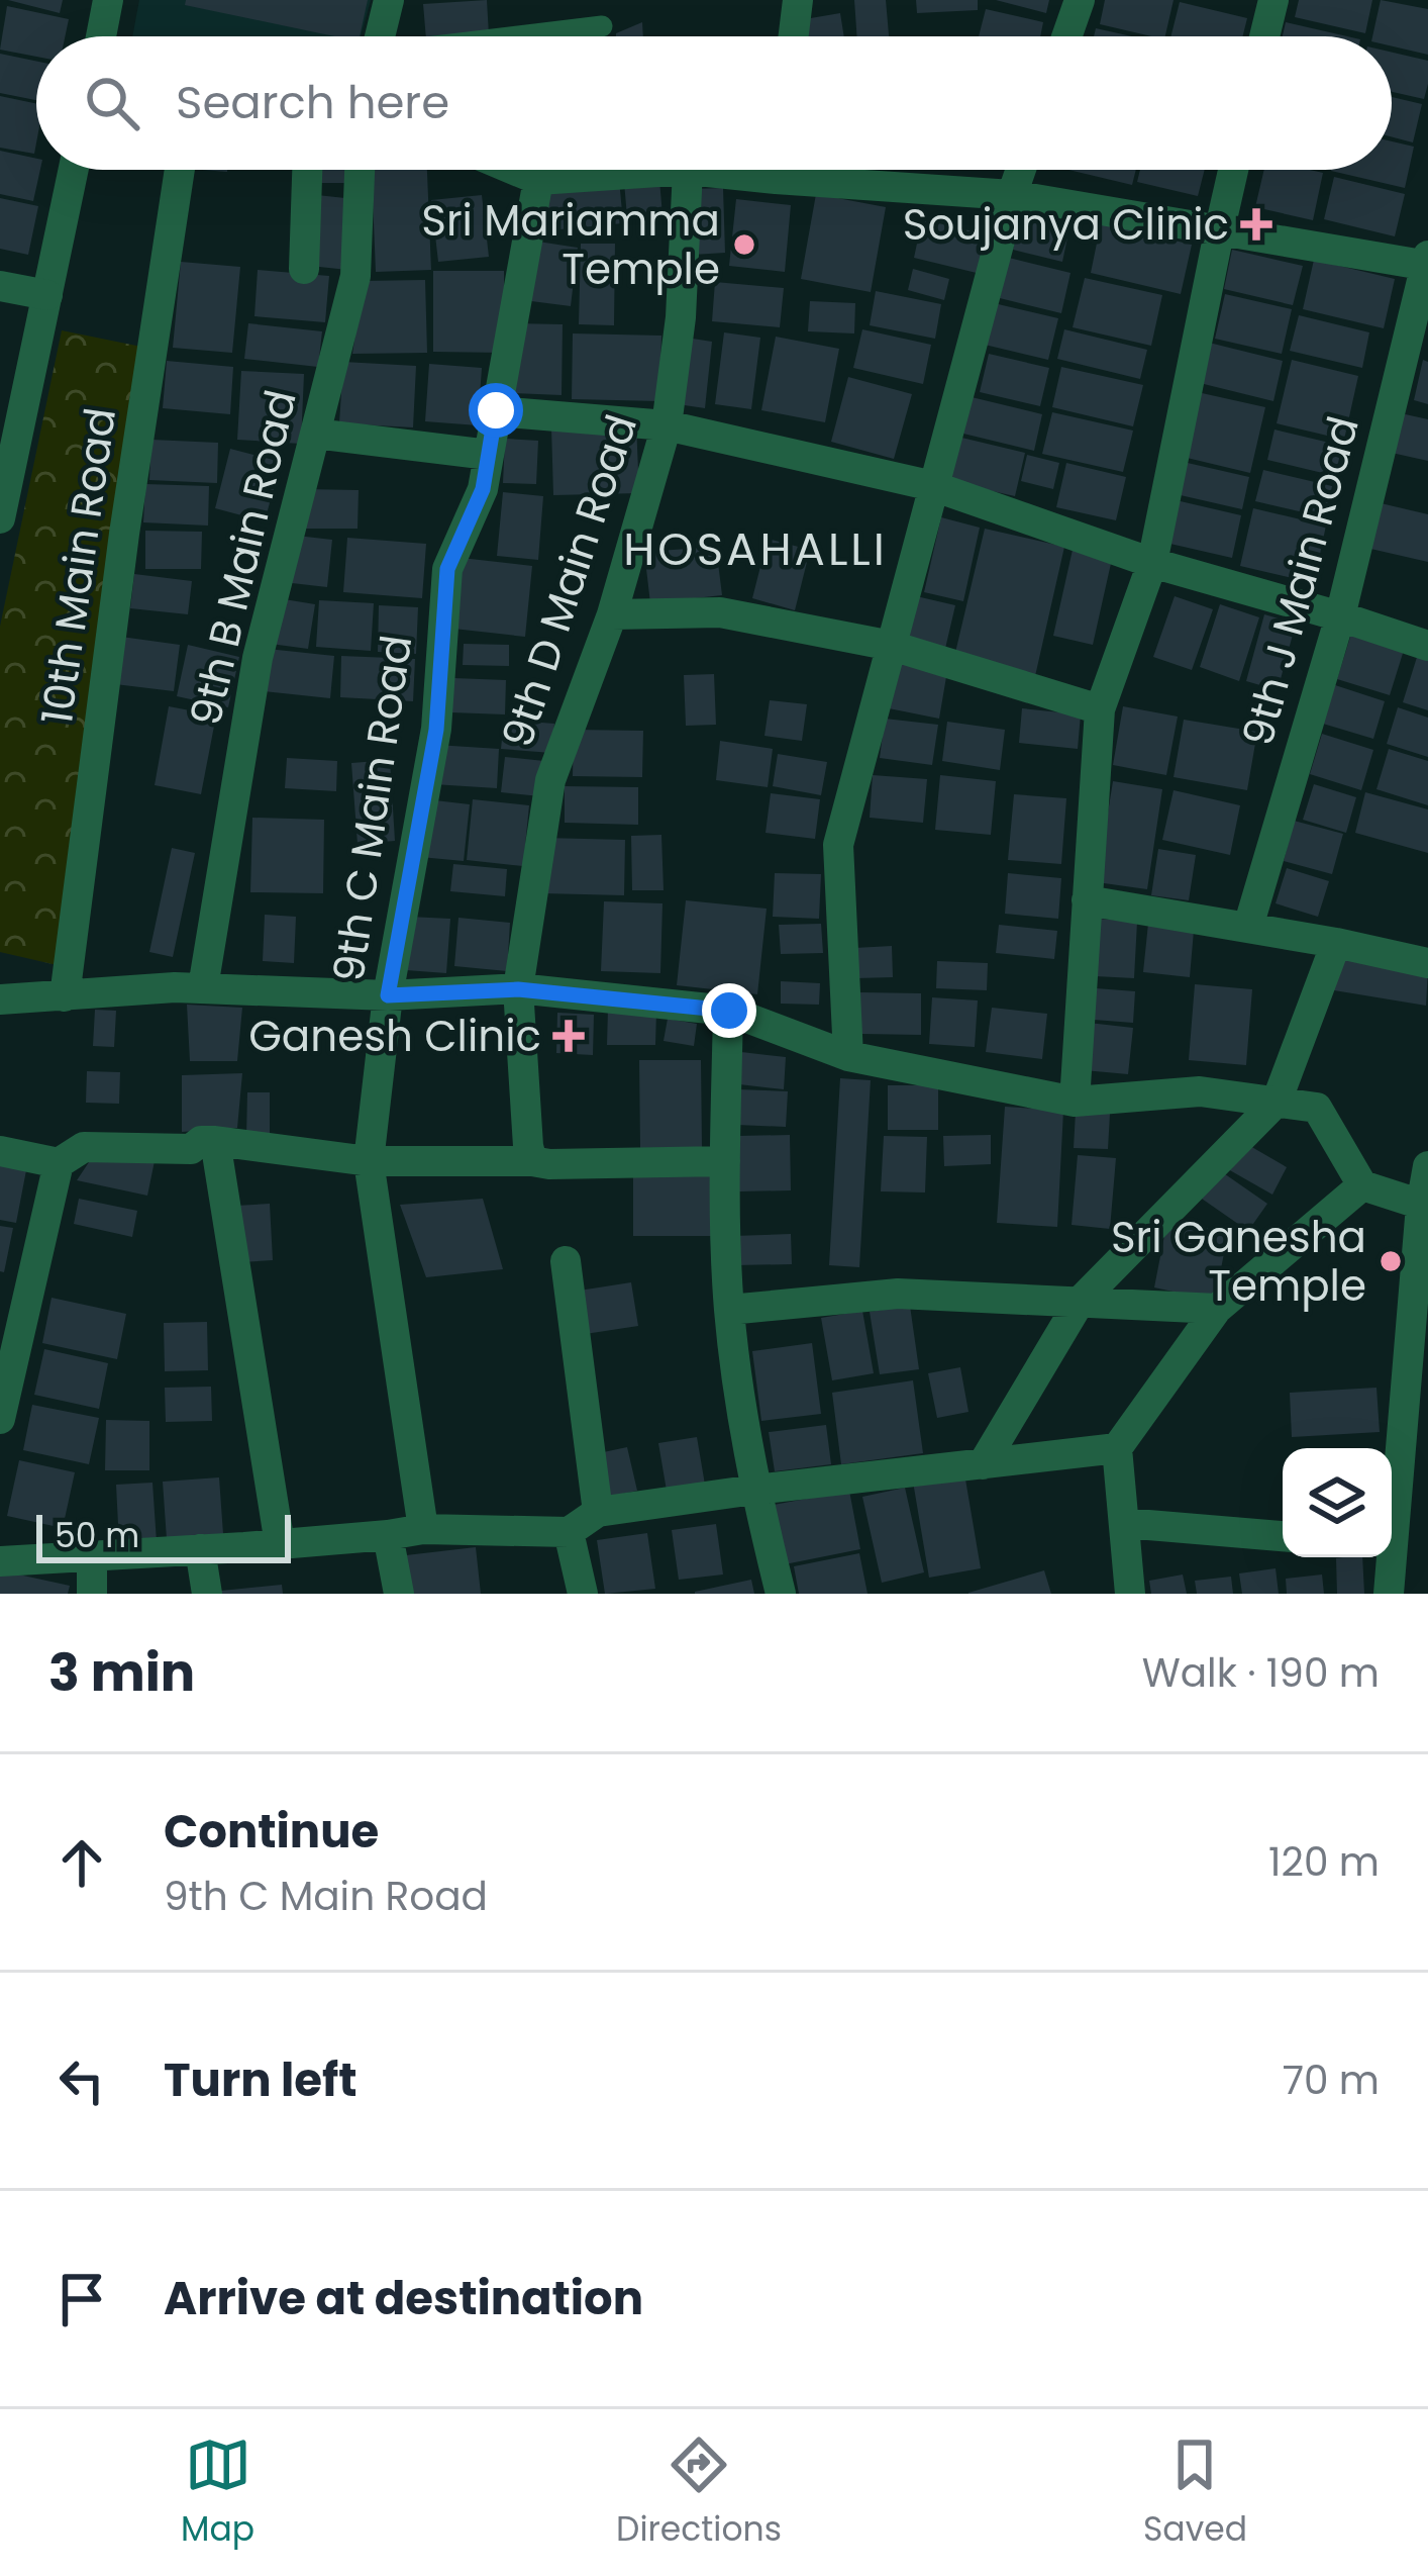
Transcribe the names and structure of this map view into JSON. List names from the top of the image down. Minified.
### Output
{"streets":{"street":["9th B Main Road","10th Main Road","9th D Main Road","9th J Main Road","9th C Main Road"]},"districts":["HOSAHALLI"],"places":{"health":["Soujanya Clinic","Ganesh Clinic"],"other":["Sri Mariamma Temple","Sri Ganesha Temple"]},"scale_bar":"50 m","page":{"search":"Search here","scale":"50 m","heading":["3 min","Walk · 190 m"],"list":[["Continue","9th C Main Road","120 m"],["Turn left","70 m"],"Arrive at destination"],"nav":["Map","Directions","Saved"]}}
